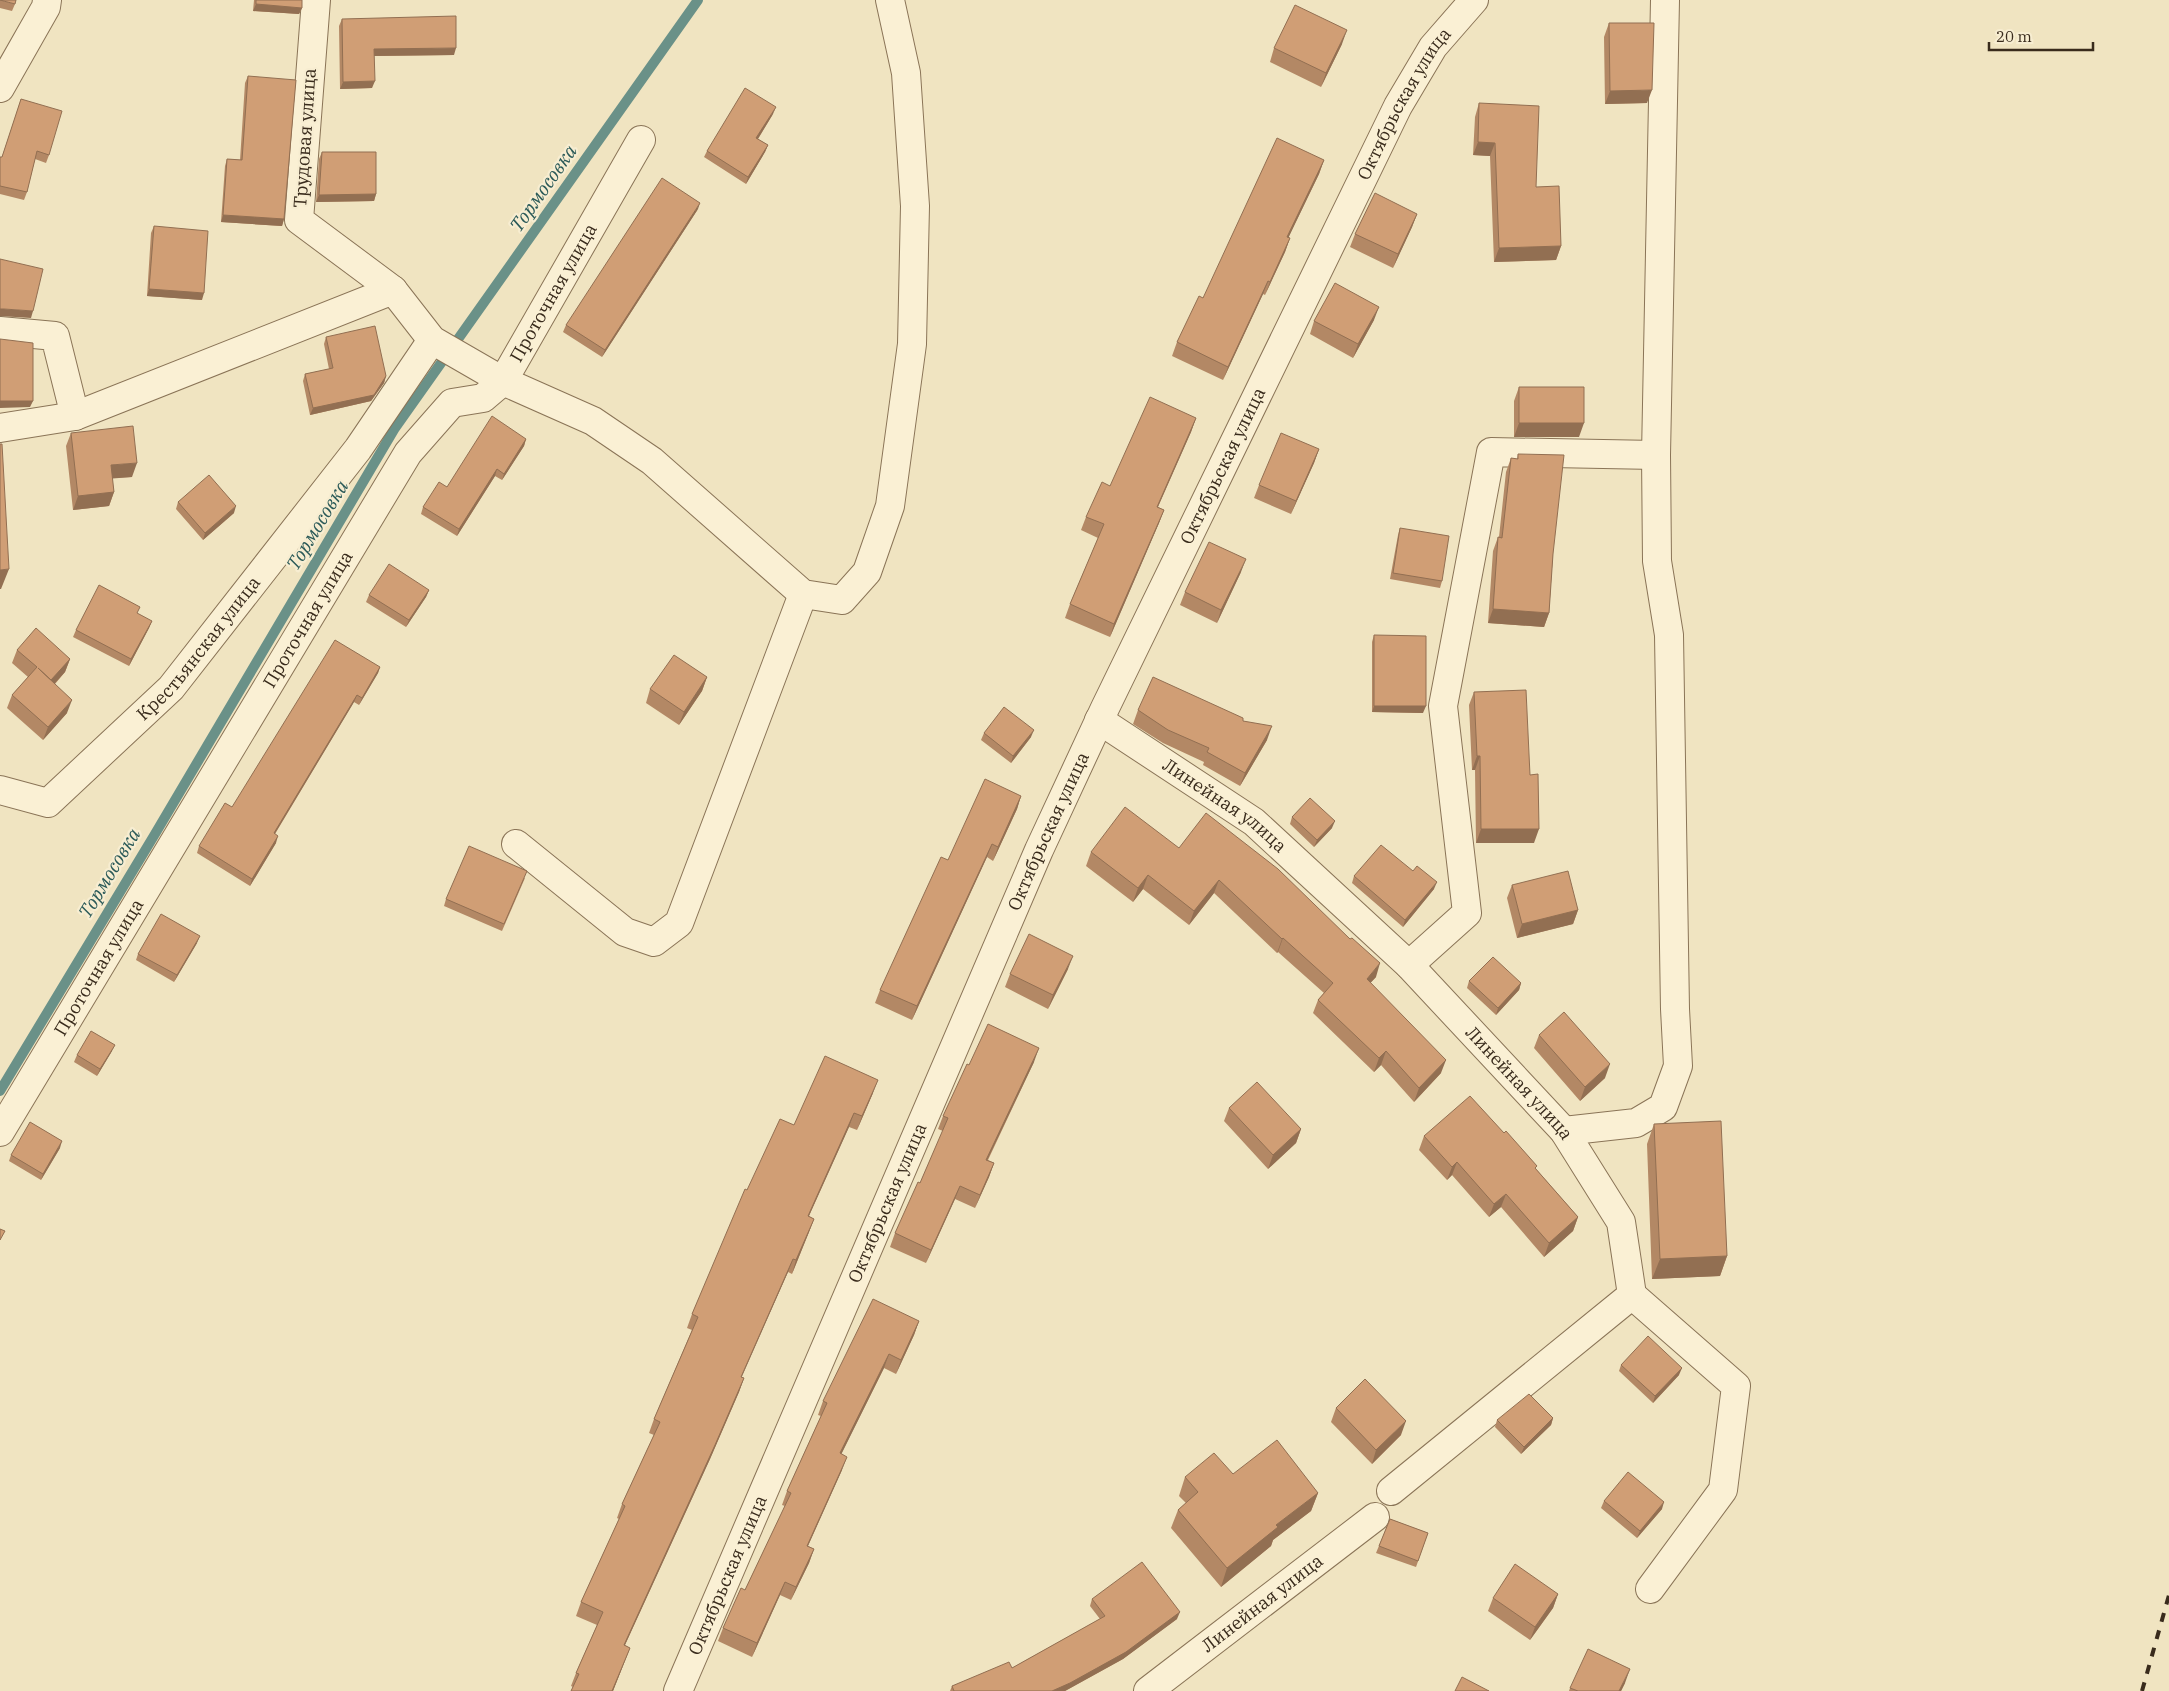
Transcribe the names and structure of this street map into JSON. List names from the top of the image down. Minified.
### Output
{"streets":{"street":["Октябрьская улица","Трудовая улица","Проточная улица","Крестьянская улица","Линейная улица"]},"crossings":[["Октябрьская улица","Линейная улица"]],"water":["Тормосовка"],"scale_bar":"20 m"}
